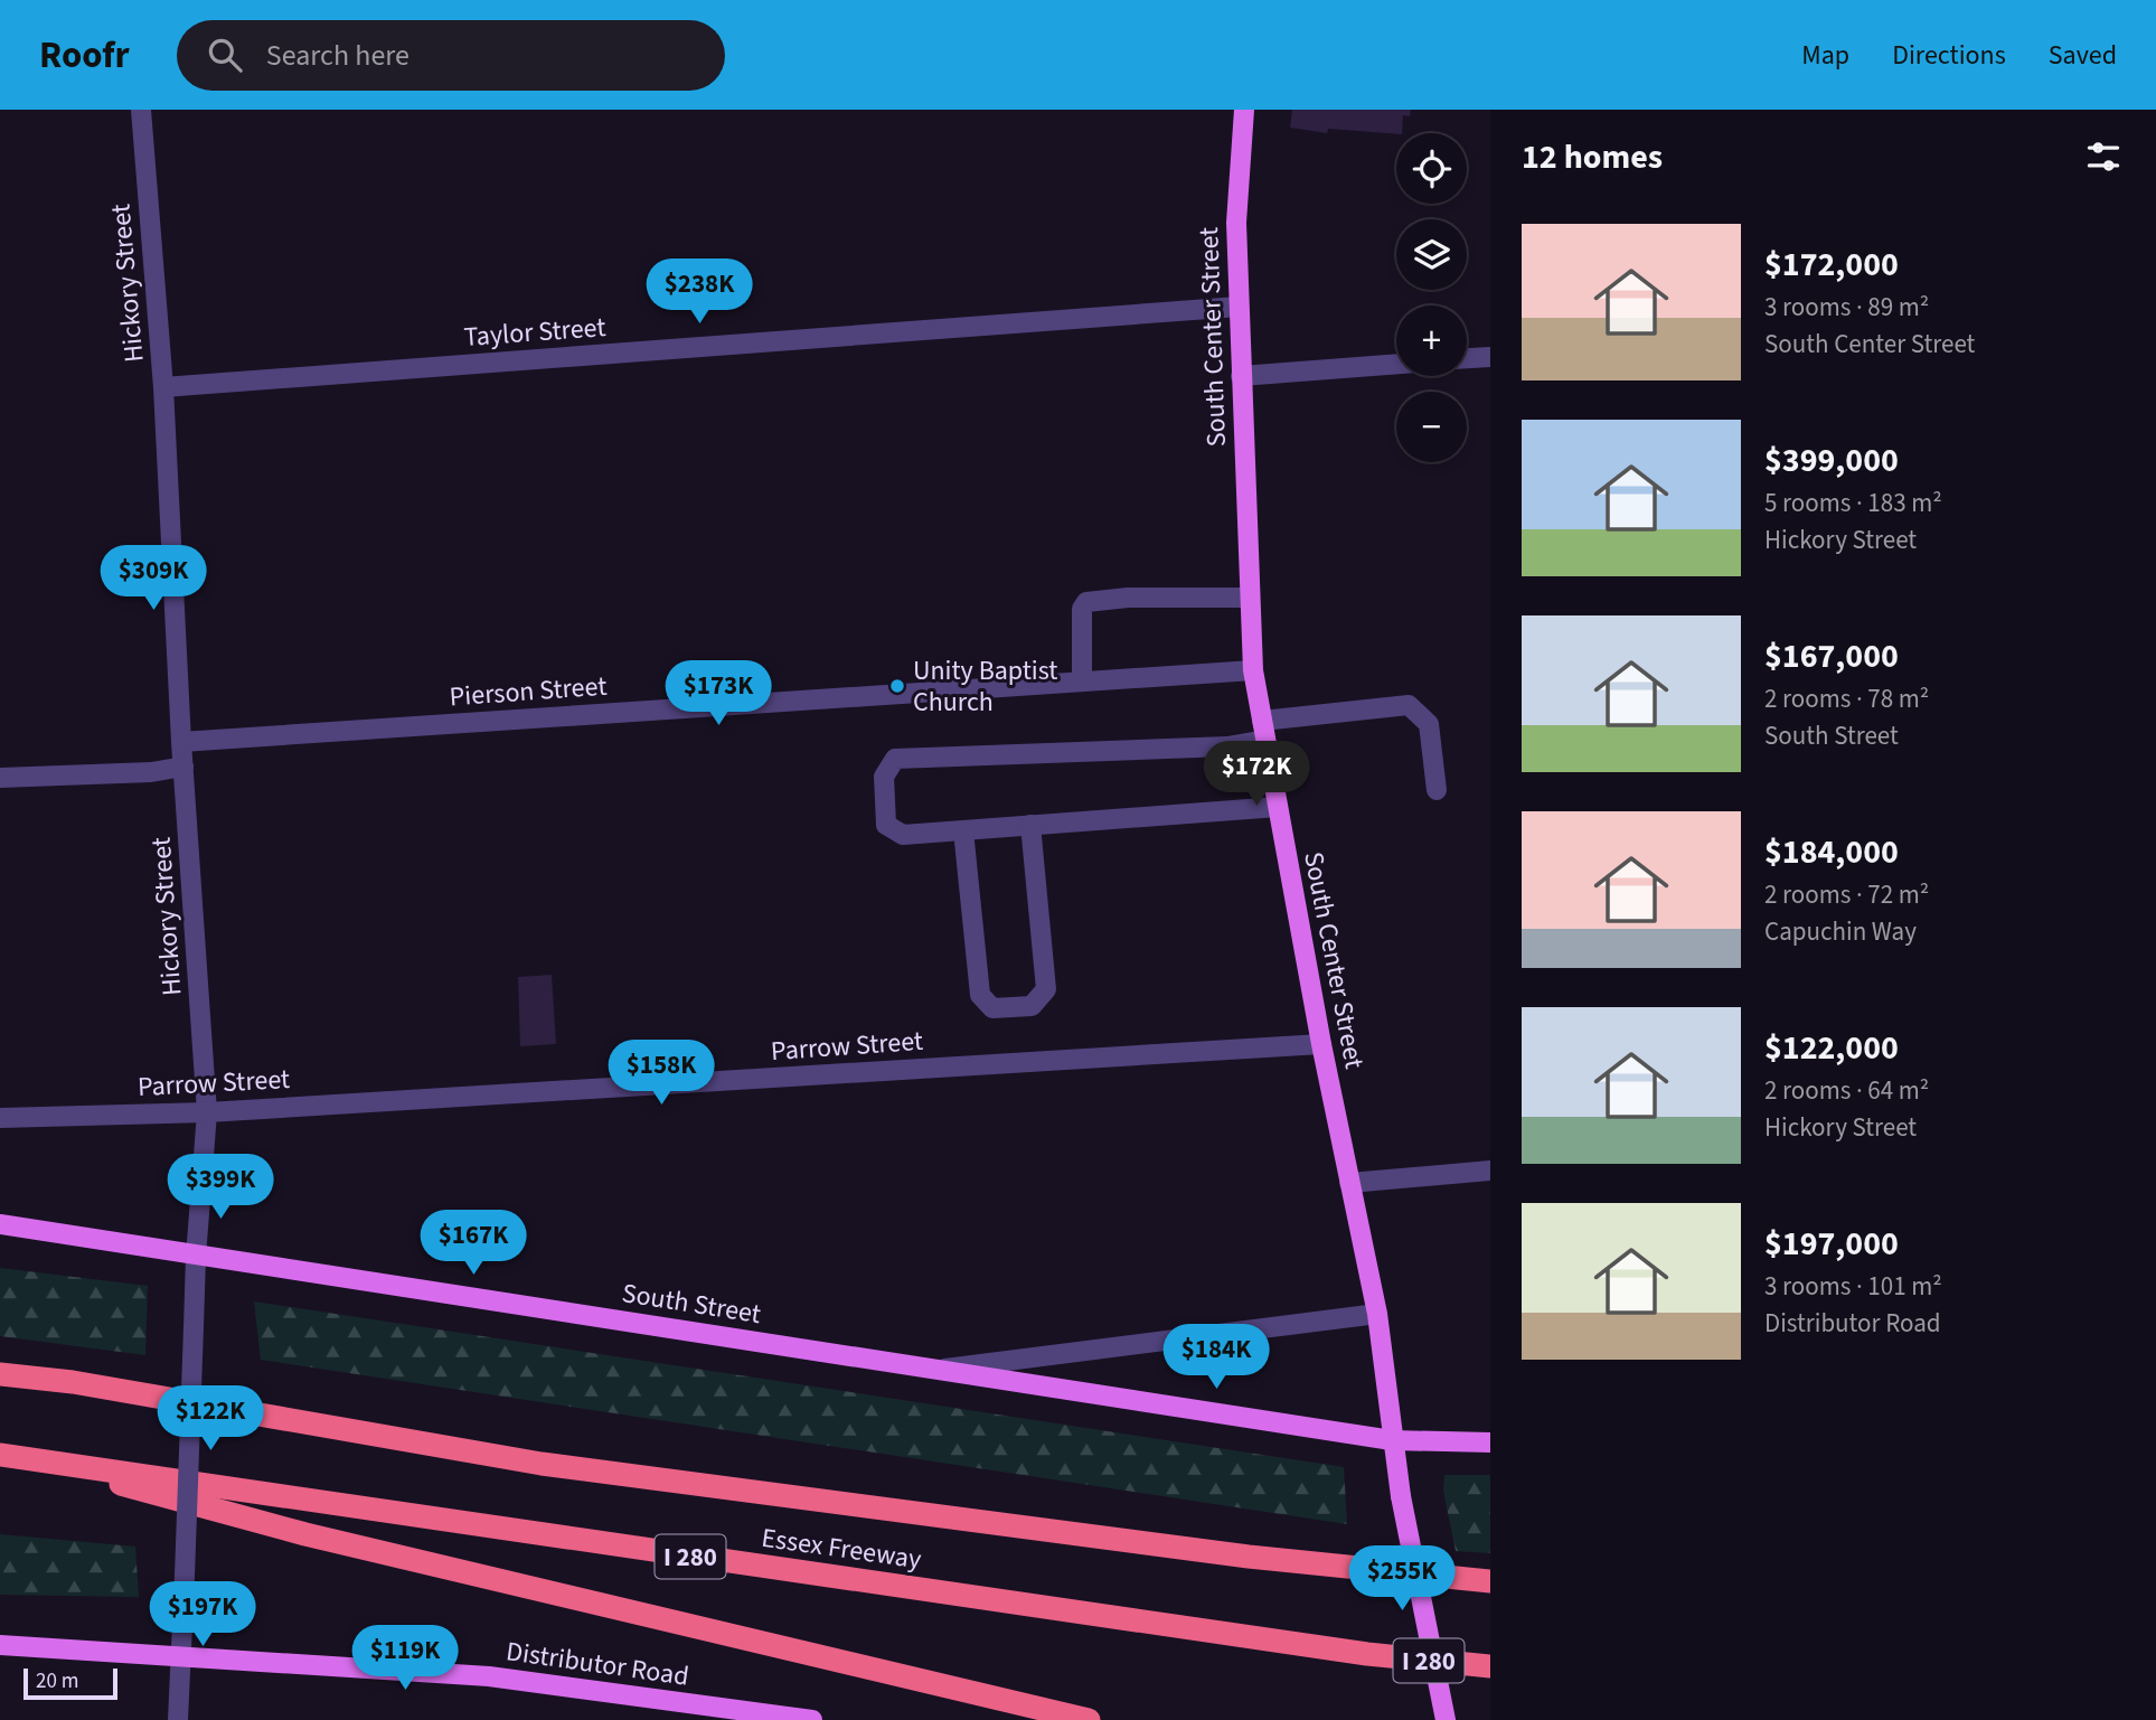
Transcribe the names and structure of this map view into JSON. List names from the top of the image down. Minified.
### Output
{"streets":{"highway":["Essex Freeway","I 280"],"main road":["South Center Street","South Street","Distributor Road"],"street":["Hickory Street","Taylor Street","Pierson Street","Parrow Street"]},"crossings":[["Hickory Street","Taylor Street"],["Hickory Street","Pierson Street"],["Hickory Street","Parrow Street"],["Hickory Street","South Street"],["Hickory Street","Distributor Road"],["Taylor Street","South Center Street"],["South Center Street","Pierson Street"],["South Center Street","Parrow Street"],["South Center Street","South Street"]],"places":["Unity Baptist Church"],"scale_bar":"20 m","page":{"header":"Roofr","search":"Search here","nav":["Map","Directions","Saved"],"heading":"12 homes","map_buttons":["+","−"],"list":[{"name":"$172,000","note":"3 rooms · 89 m² · South Center Street"},{"name":"$399,000","note":"5 rooms · 183 m² · Hickory Street"},{"name":"$167,000","note":"2 rooms · 78 m² · South Street"},{"name":"$184,000","note":"2 rooms · 72 m² · Capuchin Way"},{"name":"$122,000","note":"2 rooms · 64 m² · Hickory Street"},{"name":"$197,000","note":"3 rooms · 101 m² · Distributor Road"}],"price":["$238K","$309K","$173K","$172K","$158K","$399K","$167K","$184K","$122K","$255K","$197K","$119K"],"scale":"20 m"}}
